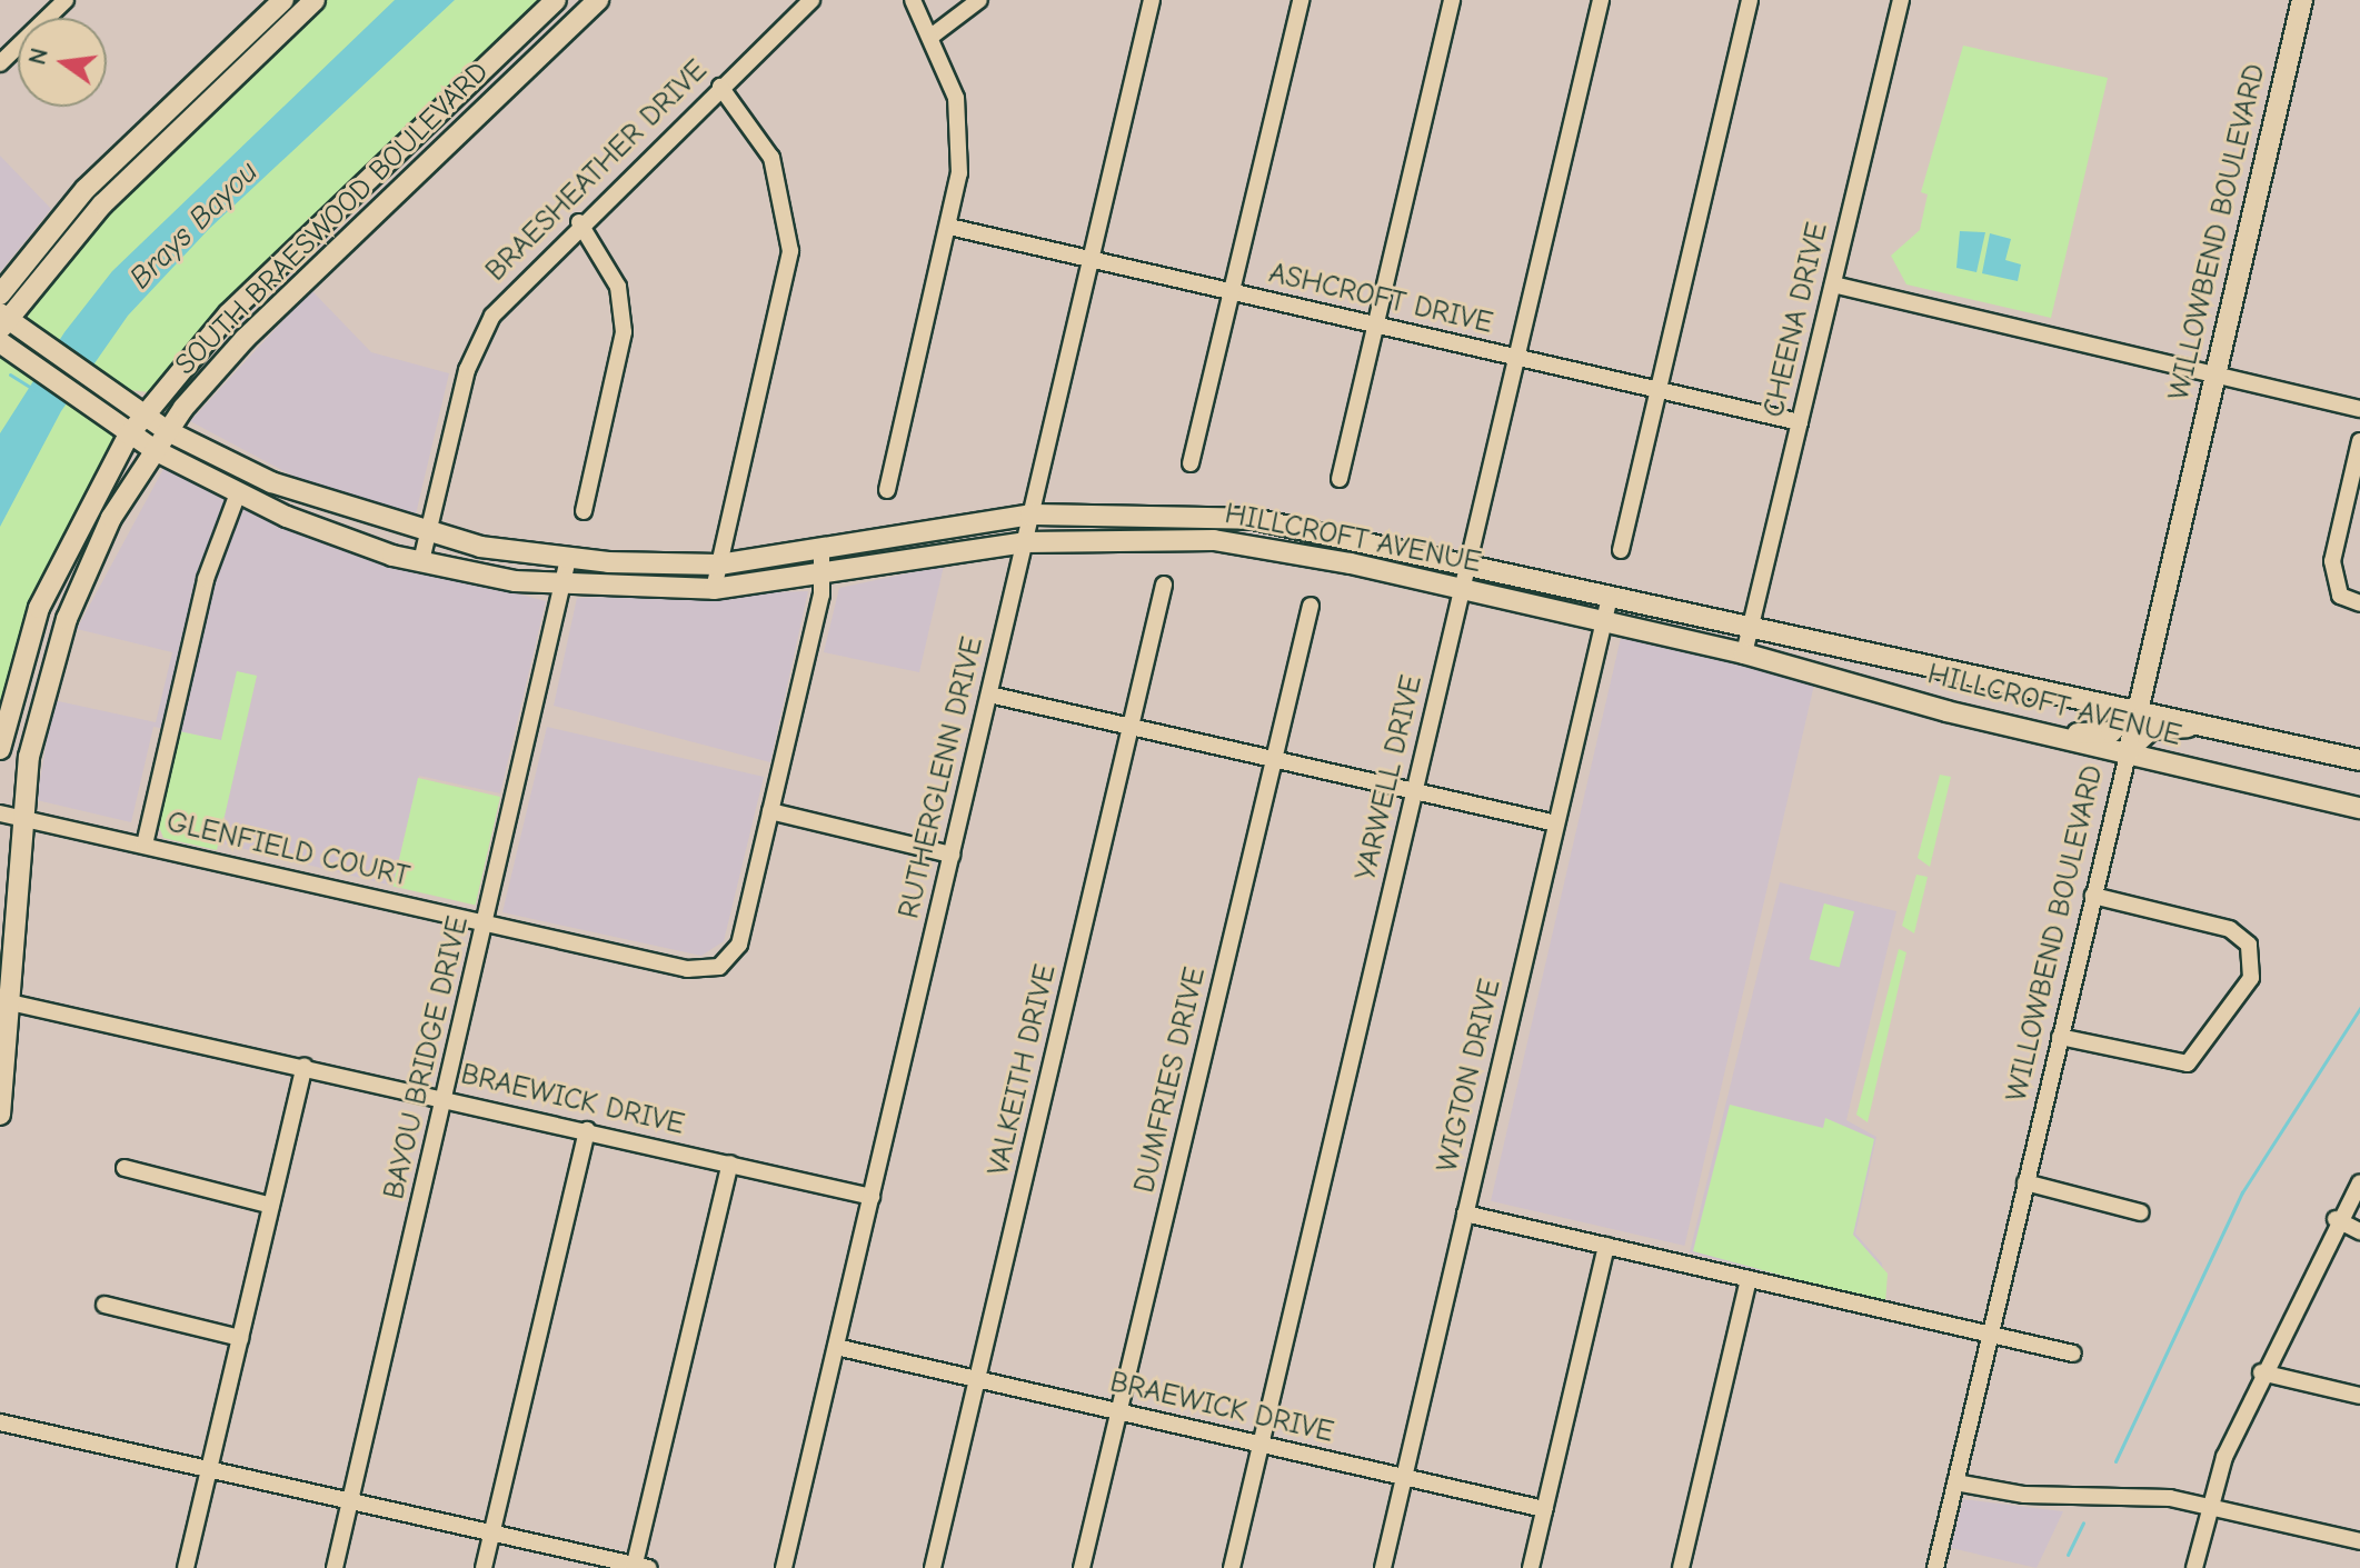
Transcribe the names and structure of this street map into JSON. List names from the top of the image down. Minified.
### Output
{"streets":{"main road":["SOUTH BRAESWOOD BOULEVARD","WILLOWBEND BOULEVARD","HILLCROFT AVENUE"],"street":["BRAESHEATHER DRIVE","ASHCROFT DRIVE","CHEENA DRIVE","RUTHERGLENN DRIVE","YARWELL DRIVE","GLENFIELD COURT","BAYOU BRIDGE DRIVE","VALKEITH DRIVE","WIGTON DRIVE","DUMFRIES DRIVE","BRAEWICK DRIVE"]},"crossings":[["BRAESHEATHER DRIVE","HILLCROFT AVENUE"],["SOUTH BRAESWOOD BOULEVARD","HILLCROFT AVENUE"],["SOUTH BRAESWOOD BOULEVARD","GLENFIELD COURT"],["SOUTH BRAESWOOD BOULEVARD","BRAEWICK DRIVE"],["WILLOWBEND BOULEVARD","HILLCROFT AVENUE"],["ASHCROFT DRIVE","CHEENA DRIVE"],["ASHCROFT DRIVE","RUTHERGLENN DRIVE"],["ASHCROFT DRIVE","YARWELL DRIVE"],["CHEENA DRIVE","HILLCROFT AVENUE"],["HILLCROFT AVENUE","RUTHERGLENN DRIVE"],["HILLCROFT AVENUE","YARWELL DRIVE"],["HILLCROFT AVENUE","BAYOU BRIDGE DRIVE"],["HILLCROFT AVENUE","WIGTON DRIVE"],["RUTHERGLENN DRIVE","BRAEWICK DRIVE"],["YARWELL DRIVE","BRAEWICK DRIVE"],["GLENFIELD COURT","BAYOU BRIDGE DRIVE"],["BAYOU BRIDGE DRIVE","BRAEWICK DRIVE"],["VALKEITH DRIVE","BRAEWICK DRIVE"],["WIGTON DRIVE","BRAEWICK DRIVE"],["DUMFRIES DRIVE","BRAEWICK DRIVE"]],"water":["Brays Bayou"],"north":"left"}
